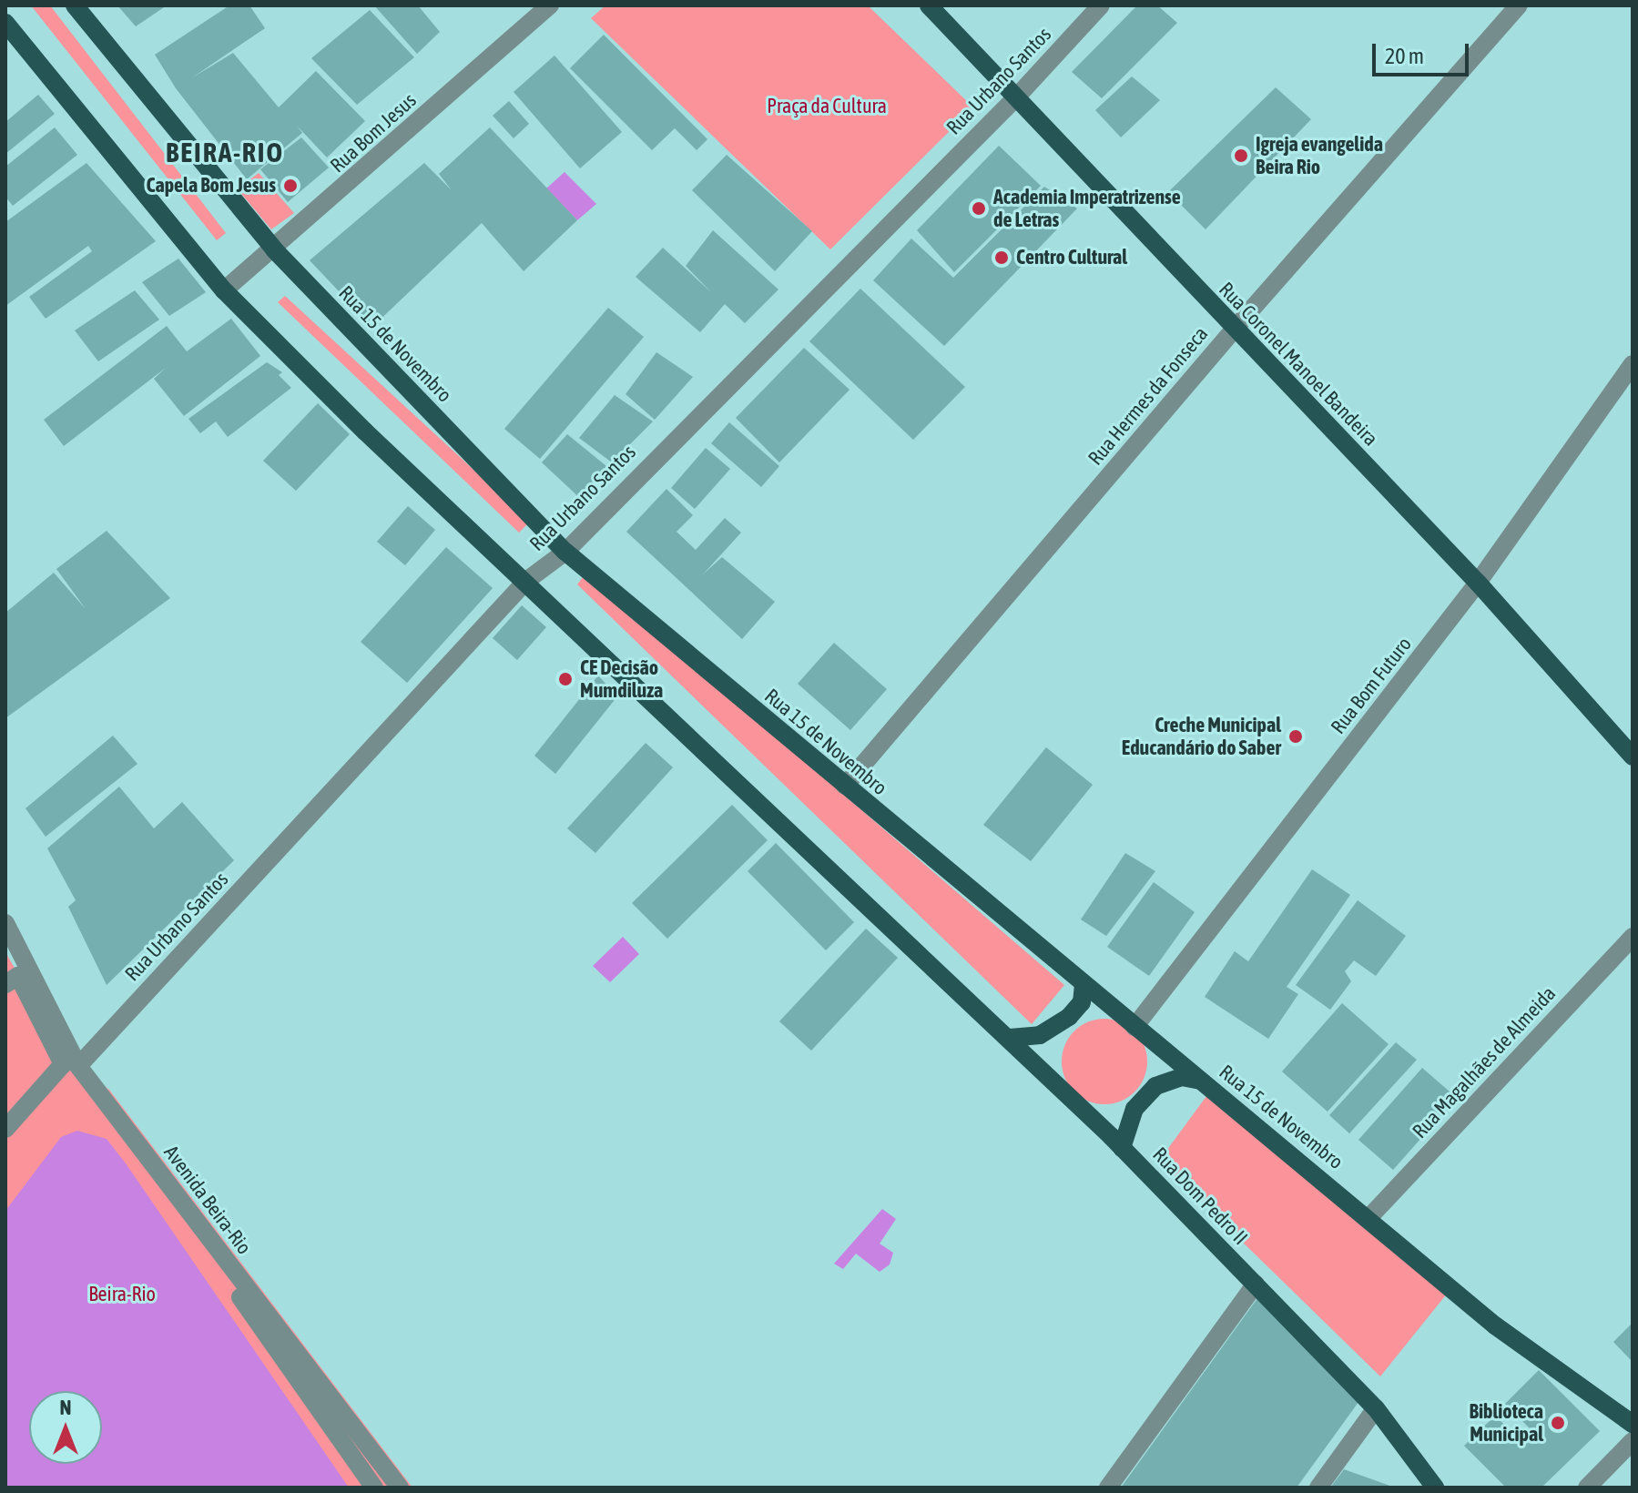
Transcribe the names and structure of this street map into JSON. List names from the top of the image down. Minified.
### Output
{"streets":{"main road":["Rua 15 de Novembro","Rua Coronel Manoel Bandeira","Rua Dom Pedro II"],"street":["Rua Urbano Santos","Rua Bom Jesus","Rua Hermes da Fonseca","Rua Bom Futuro","Rua Magalhães de Almeida","Avenida Beira-Rio"]},"crossings":[["Rua Urbano Santos","Rua 15 de Novembro"],["Rua Urbano Santos","Rua Coronel Manoel Bandeira"],["Rua Urbano Santos","Rua Dom Pedro II"],["Rua Urbano Santos","Avenida Beira-Rio"],["Rua Bom Jesus","Rua 15 de Novembro"],["Rua 15 de Novembro","Rua Hermes da Fonseca"],["Rua 15 de Novembro","Rua Bom Futuro"],["Rua 15 de Novembro","Rua Magalhães de Almeida"],["Rua Coronel Manoel Bandeira","Rua Hermes da Fonseca"],["Rua Coronel Manoel Bandeira","Rua Bom Futuro"]],"districts":["BEIRA-RIO"],"parks":["Praça da Cultura","Beira-Rio"],"places":["Igreja evangelida Beira Rio","Capela Bom Jesus","Academia Imperatrizense de Letras","Centro Cultural","CE Decisão Mumdiluza","Creche Municipal Educandário do Saber","Biblioteca Municipal"],"scale_bar":"20 m","north":"top"}
